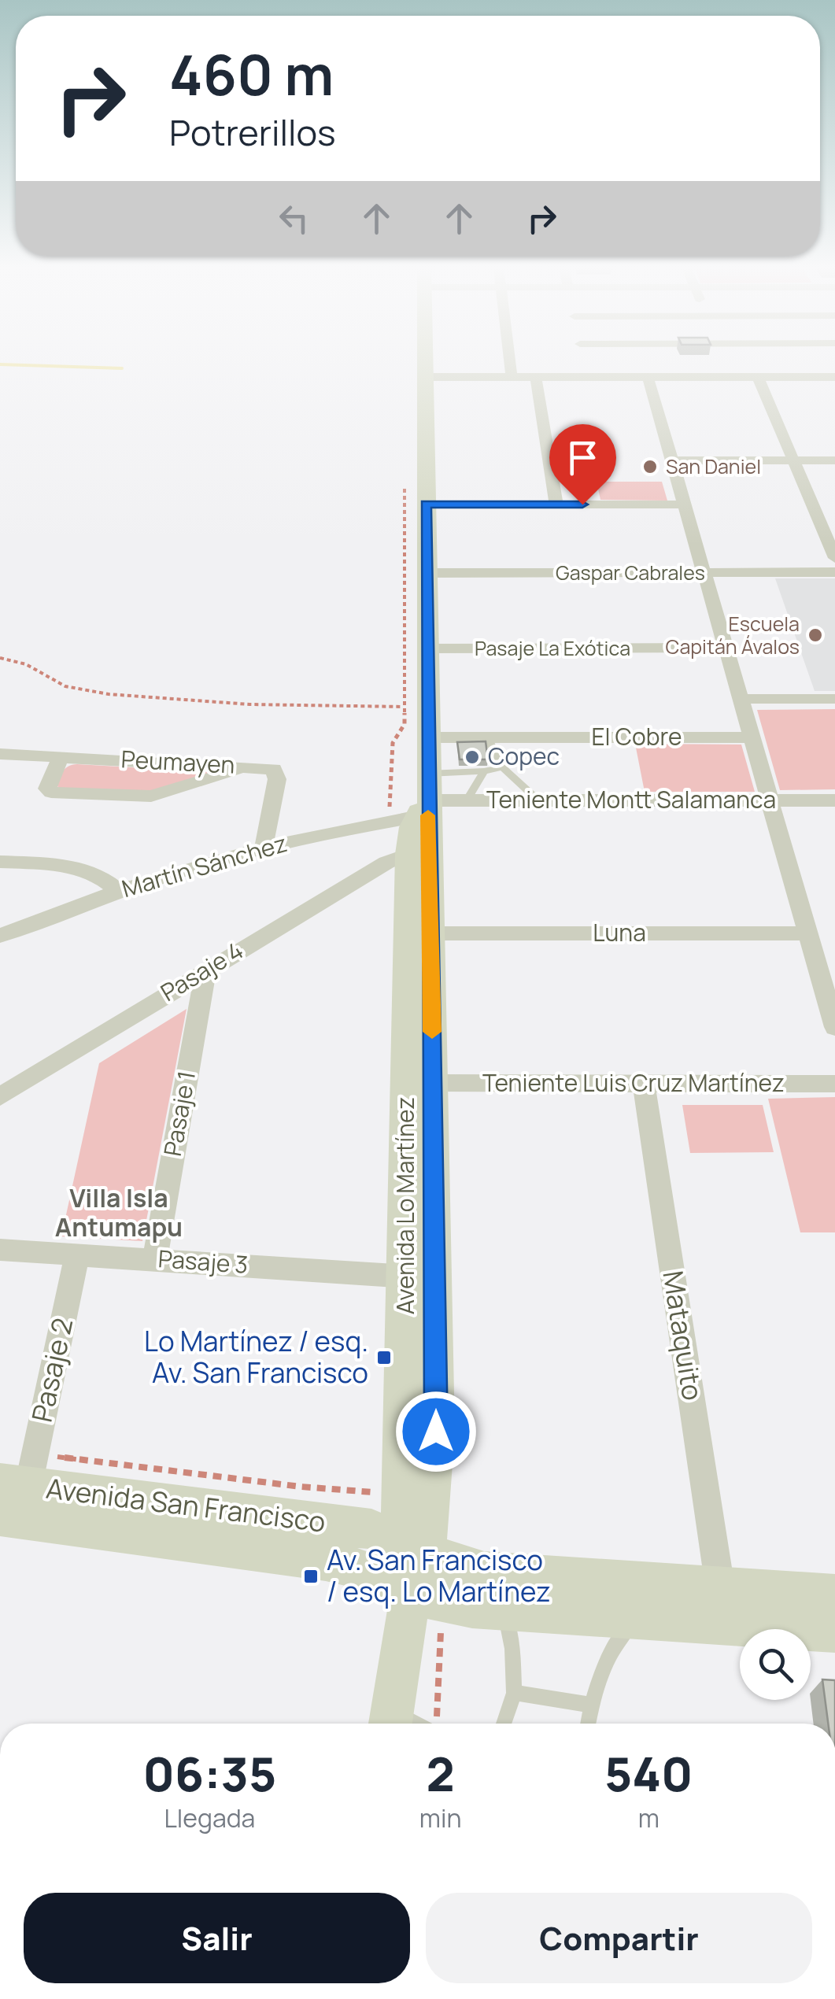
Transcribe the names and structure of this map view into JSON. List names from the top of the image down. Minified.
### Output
{"streets":{"main road":["Avenida Lo Martínez","Avenida San Francisco"],"street":["Gaspar Cabrales","Pasaje La Exótica","El Cobre","Peumayen","Teniente Montt Salamanca","Martín Sánchez","Luna","Pasaje 4","Teniente Luis Cruz Martínez","Pasaje 1","Pasaje 3","Mataquito","Pasaje 2"]},"crossings":[["Gaspar Cabrales","Avenida Lo Martínez"],["Pasaje La Exótica","Avenida Lo Martínez"],["El Cobre","Avenida Lo Martínez"],["Peumayen","Martín Sánchez"],["Teniente Montt Salamanca","Martín Sánchez"],["Teniente Montt Salamanca","Avenida Lo Martínez"],["Martín Sánchez","Avenida Lo Martínez"],["Luna","Avenida Lo Martínez"],["Pasaje 4","Pasaje 1"],["Pasaje 4","Avenida Lo Martínez"],["Teniente Luis Cruz Martínez","Avenida Lo Martínez"],["Teniente Luis Cruz Martínez","Mataquito"],["Pasaje 1","Pasaje 3"],["Avenida Lo Martínez","Pasaje 3"],["Avenida Lo Martínez","Avenida San Francisco"],["Pasaje 3","Pasaje 2"],["Mataquito","Avenida San Francisco"],["Pasaje 2","Avenida San Francisco"]],"districts":["Villa Isla Antumapu"],"places":{"other":["San Daniel","Escuela Capitán Ávalos","Copec"],"transit":["Lo Martínez / esq. Av. San Francisco","Av. San Francisco / esq. Lo Martínez"]},"page":{"turn":["460 m","Potrerillos"],"eta":["06:35","Llegada","2","min","540","m"],"buttons":["Salir","Compartir"]}}
